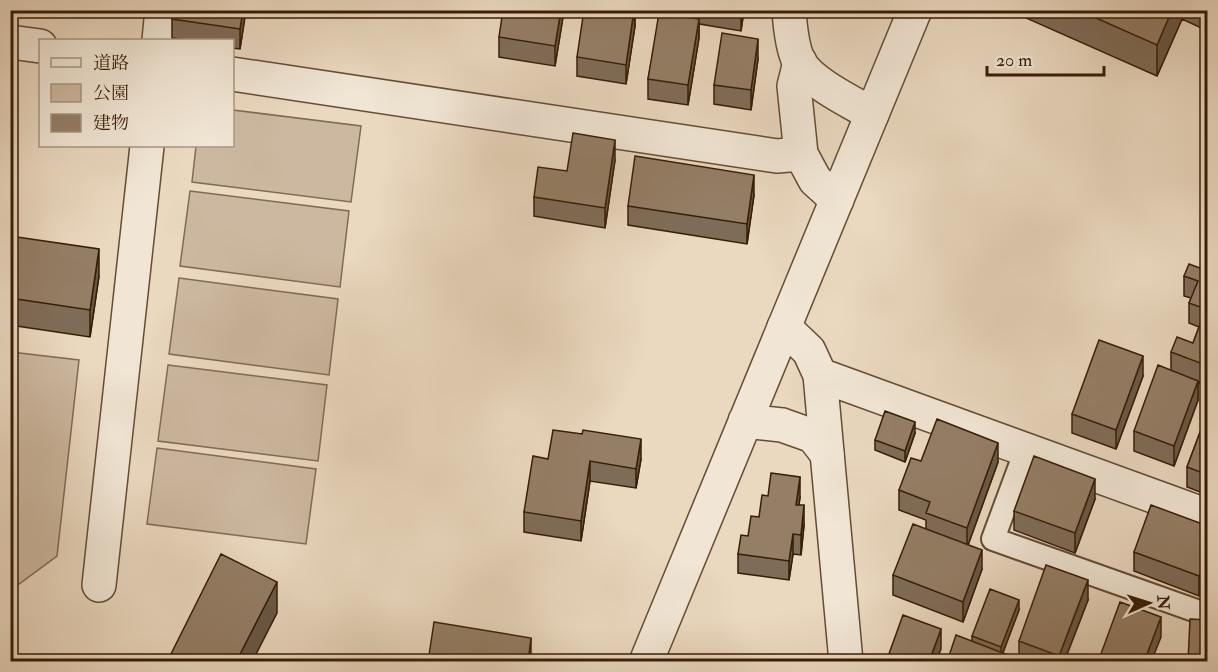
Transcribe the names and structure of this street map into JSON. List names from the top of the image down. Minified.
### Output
{"legend":["道路","公園","建物"],"scale_bar":"20 m","north":"right"}
